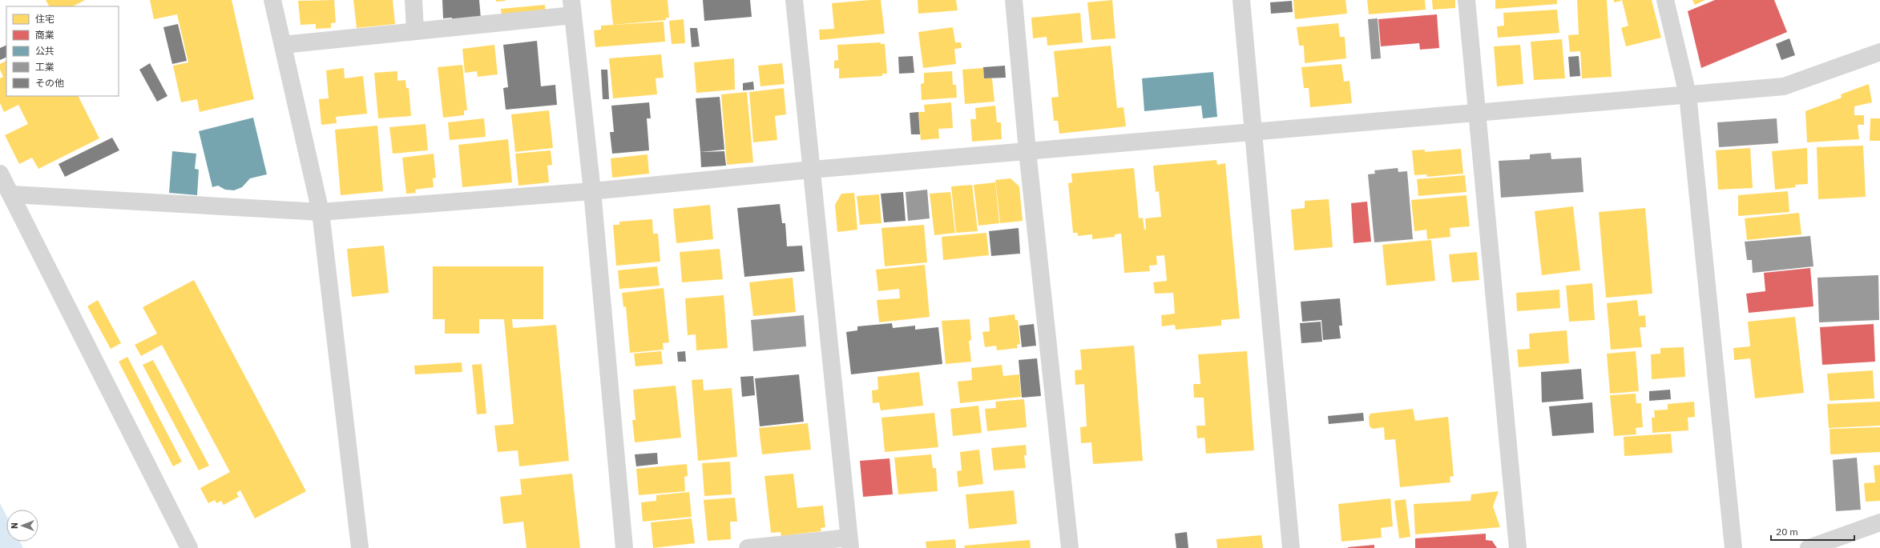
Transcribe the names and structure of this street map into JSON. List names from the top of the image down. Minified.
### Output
{"legend":["住宅","商業","公共","工業","その他"],"scale_bar":"20 m","north":"left"}
